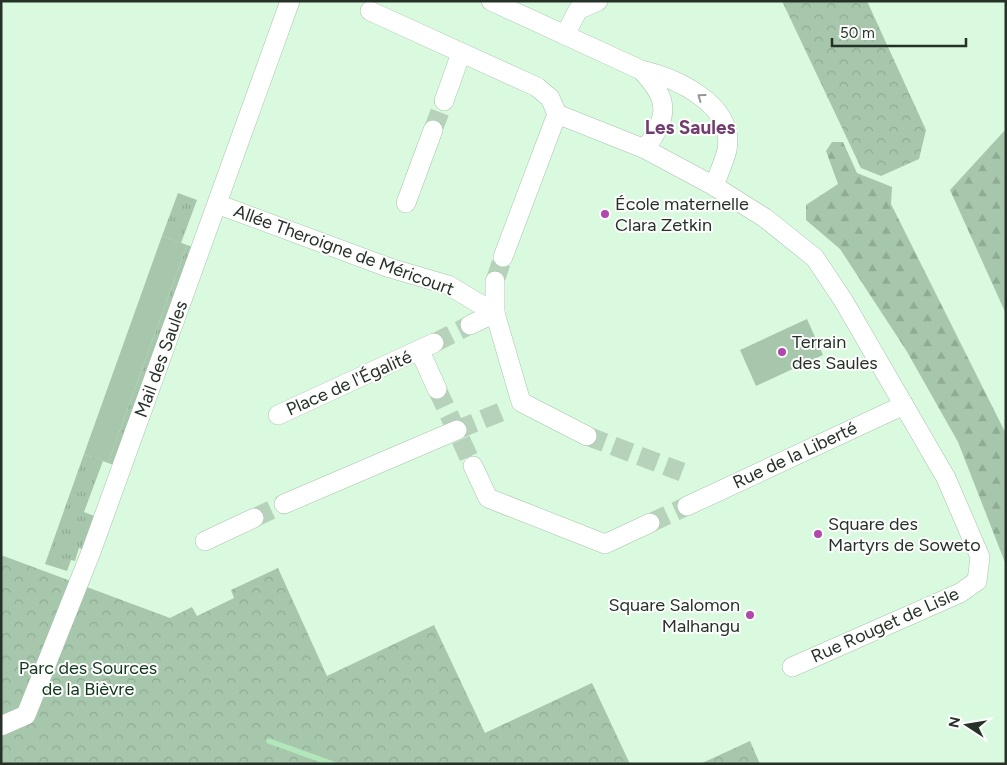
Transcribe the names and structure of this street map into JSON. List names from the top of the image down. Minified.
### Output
{"streets":{"street":["Allée Theroigne de Méricourt","Mail des Saules","Place de l'Égalité","Rue de la Liberté","Rue Rouget de Lisle"]},"crossings":[["Allée Theroigne de Méricourt","Mail des Saules"],["Rue de la Liberté","Rue Rouget de Lisle"]],"districts":["Les Saules"],"parks":["Parc des Sources de la Bièvre"],"places":["École maternelle Clara Zetkin","Terrain des Saules","Square des Martyrs de Soweto","Square Salomon Malhangu"],"scale_bar":"50 m","north":"left"}
